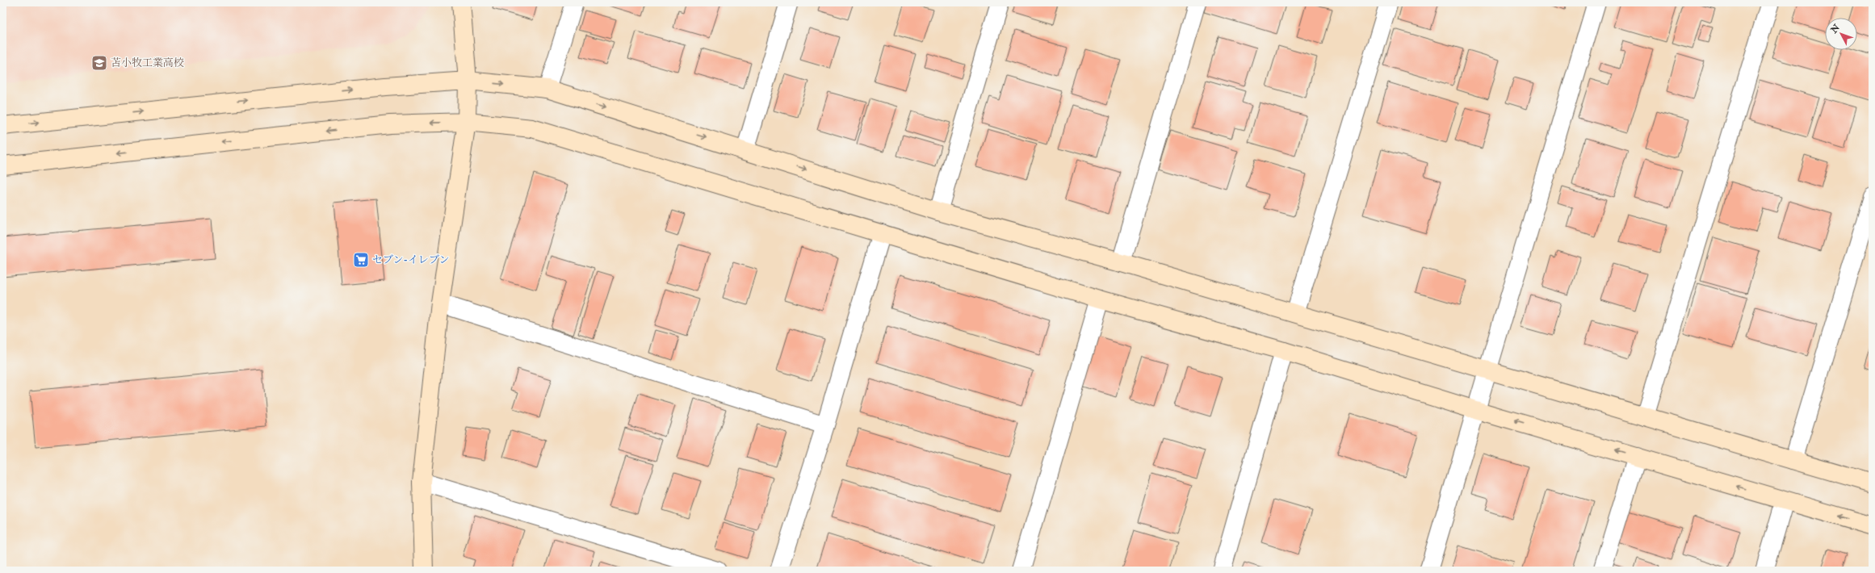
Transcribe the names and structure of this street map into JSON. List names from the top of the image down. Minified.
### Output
{"places":{"school or university":["苫小牧工業高校"],"supermarket":["セブン-イレブン"]},"north":"top left"}
